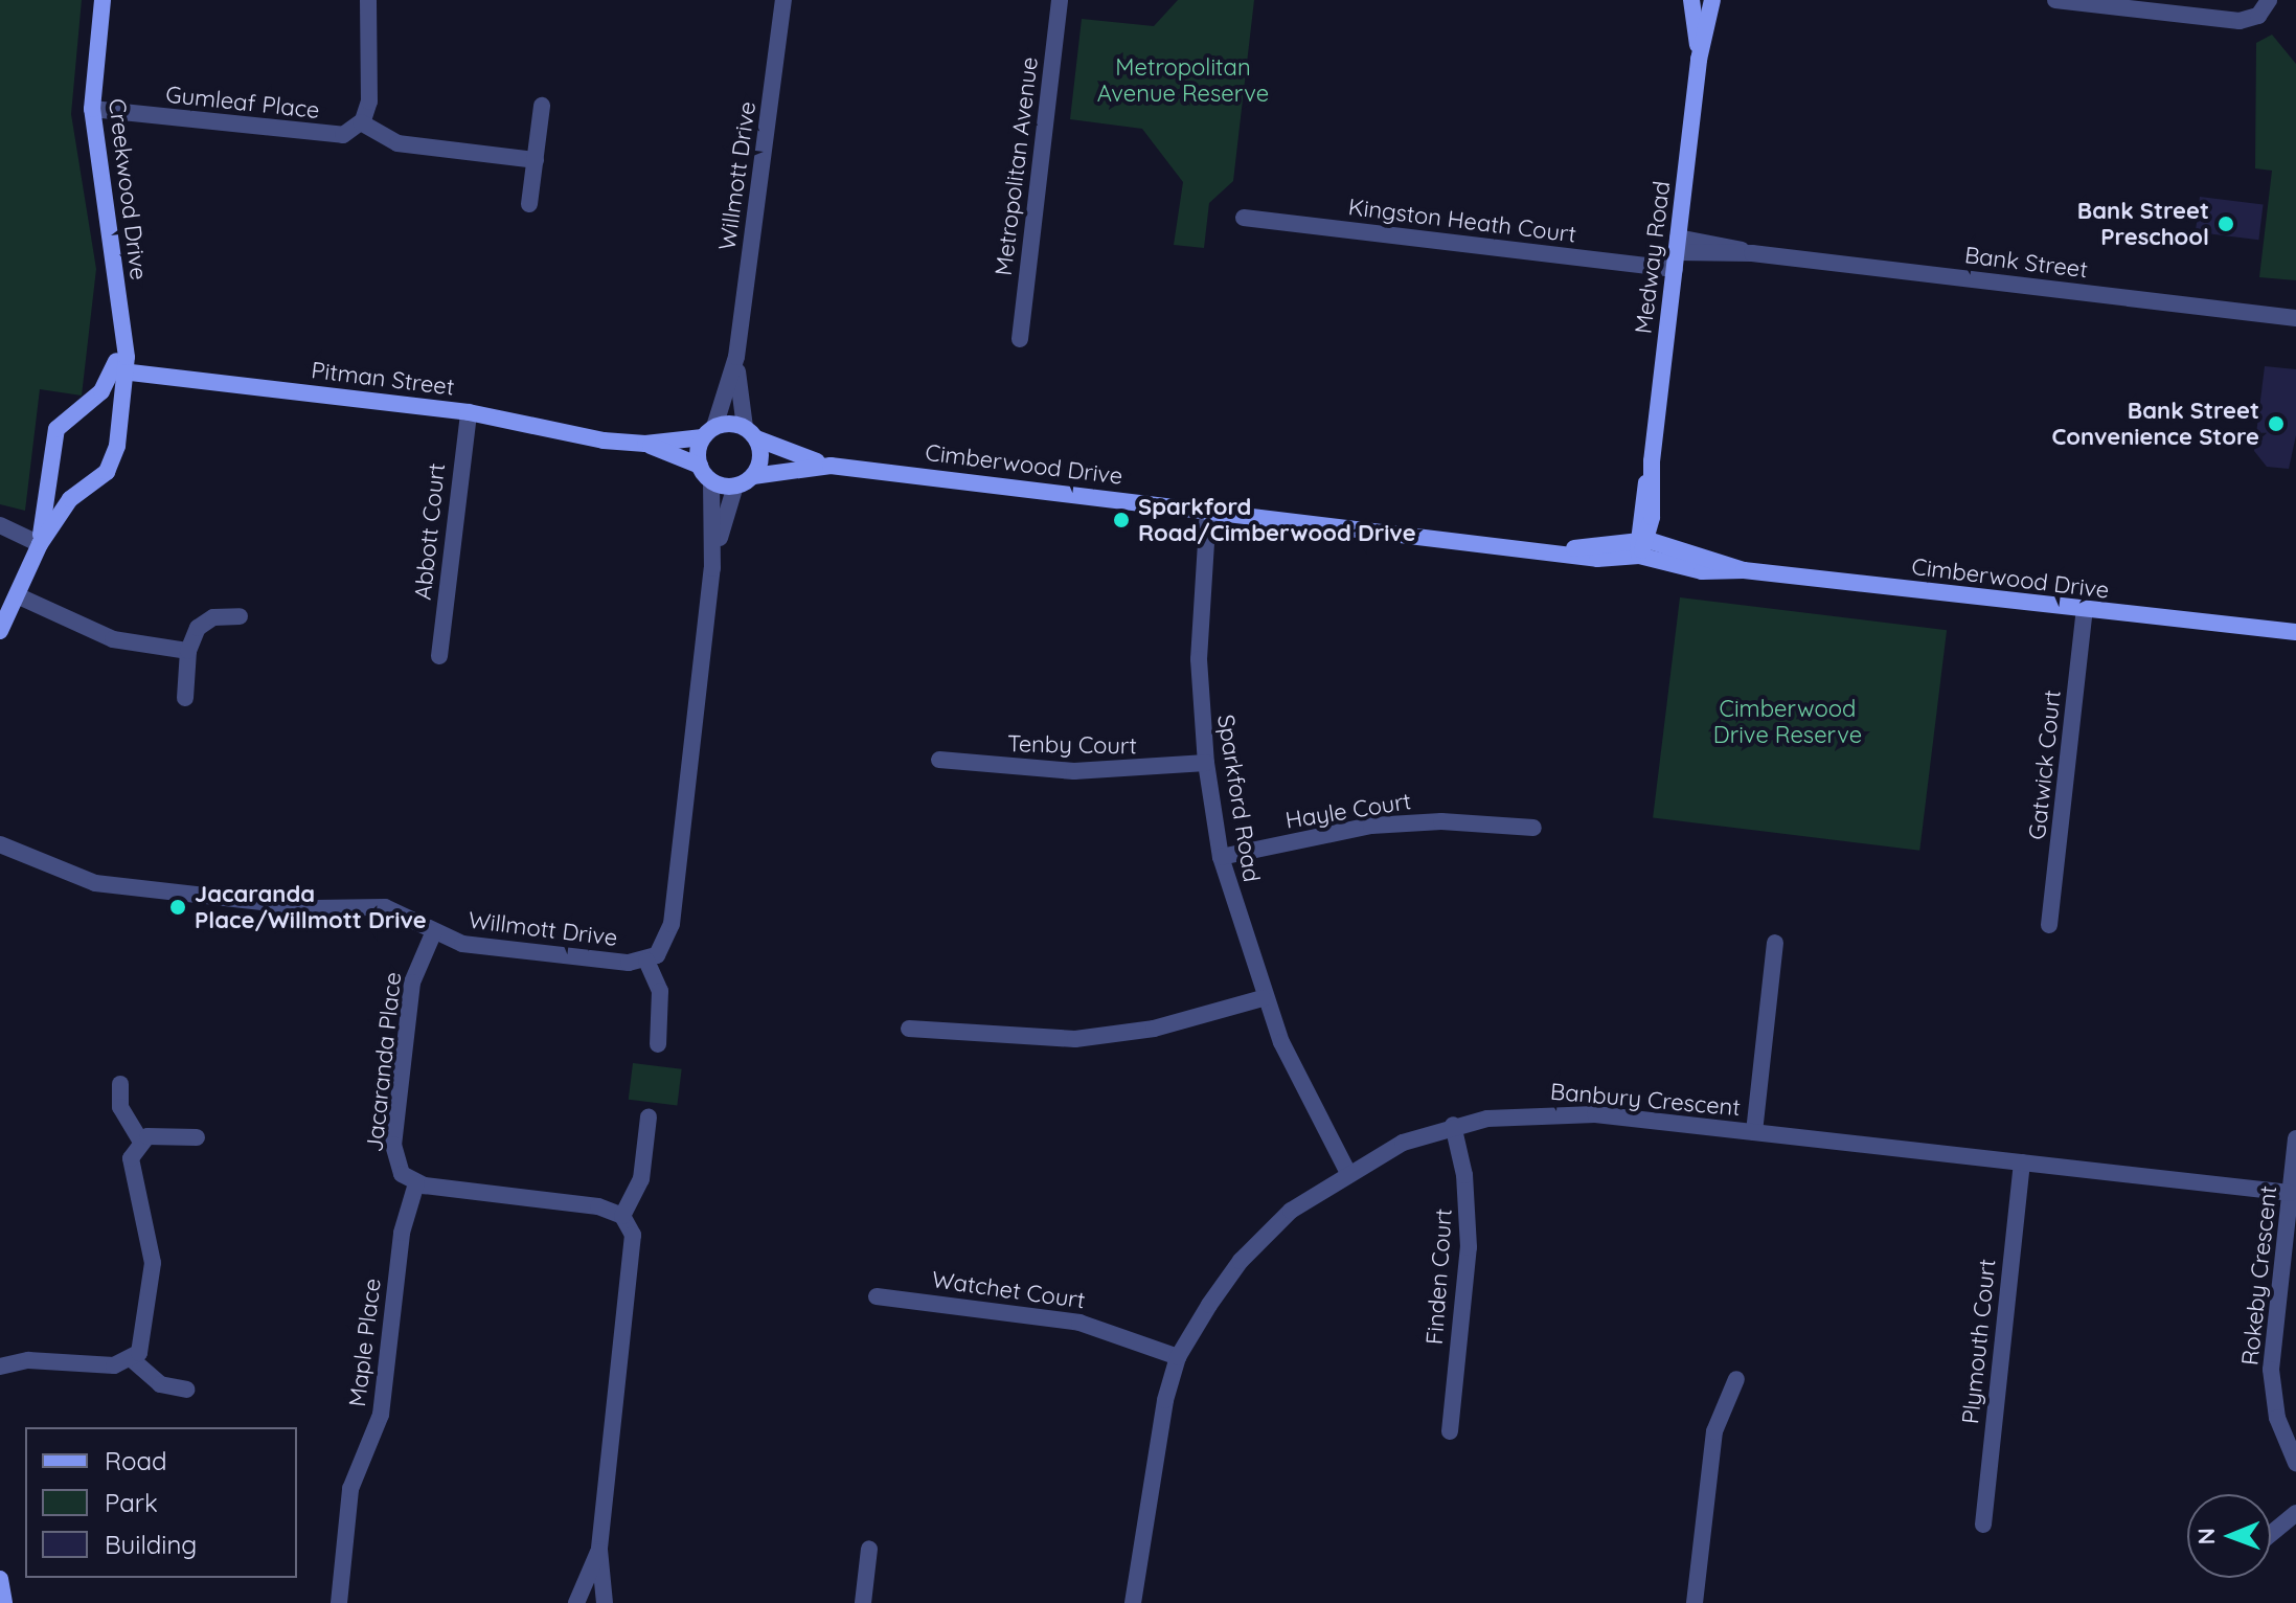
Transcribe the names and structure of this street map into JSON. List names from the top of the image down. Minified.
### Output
{"streets":{"street":["Gumleaf Place","Metropolitan Avenue","Willmott Drive","Creekwood Drive","Kingston Heath Court","Medway Road","Bank Street","Pitman Street","Cimberwood Drive","Abbott Court","Tenby Court","Gatwick Court","Sparkford Road","Hayle Court","Jacaranda Place","Banbury Crescent","Rokeby Crescent","Finden Court","Watchet Court","Plymouth Court","Maple Place"]},"crossings":[["Gumleaf Place","Creekwood Drive"],["Willmott Drive","Pitman Street"],["Willmott Drive","Cimberwood Drive"],["Willmott Drive","Jacaranda Place"],["Creekwood Drive","Pitman Street"],["Kingston Heath Court","Medway Road"],["Kingston Heath Court","Bank Street"],["Medway Road","Bank Street"],["Medway Road","Cimberwood Drive"],["Pitman Street","Cimberwood Drive"],["Pitman Street","Abbott Court"],["Cimberwood Drive","Gatwick Court"],["Cimberwood Drive","Sparkford Road"],["Tenby Court","Sparkford Road"],["Sparkford Road","Hayle Court"],["Sparkford Road","Banbury Crescent"],["Jacaranda Place","Maple Place"],["Banbury Crescent","Rokeby Crescent"],["Banbury Crescent","Finden Court"],["Banbury Crescent","Watchet Court"],["Banbury Crescent","Plymouth Court"]],"parks":["Metropolitan Avenue Reserve","Cimberwood Drive Reserve"],"places":["Bank Street Preschool","Bank Street Convenience Store","Sparkford Road/Cimberwood Drive","Jacaranda Place/Willmott Drive"],"legend":["Road","Park","Building"],"north":"left"}
